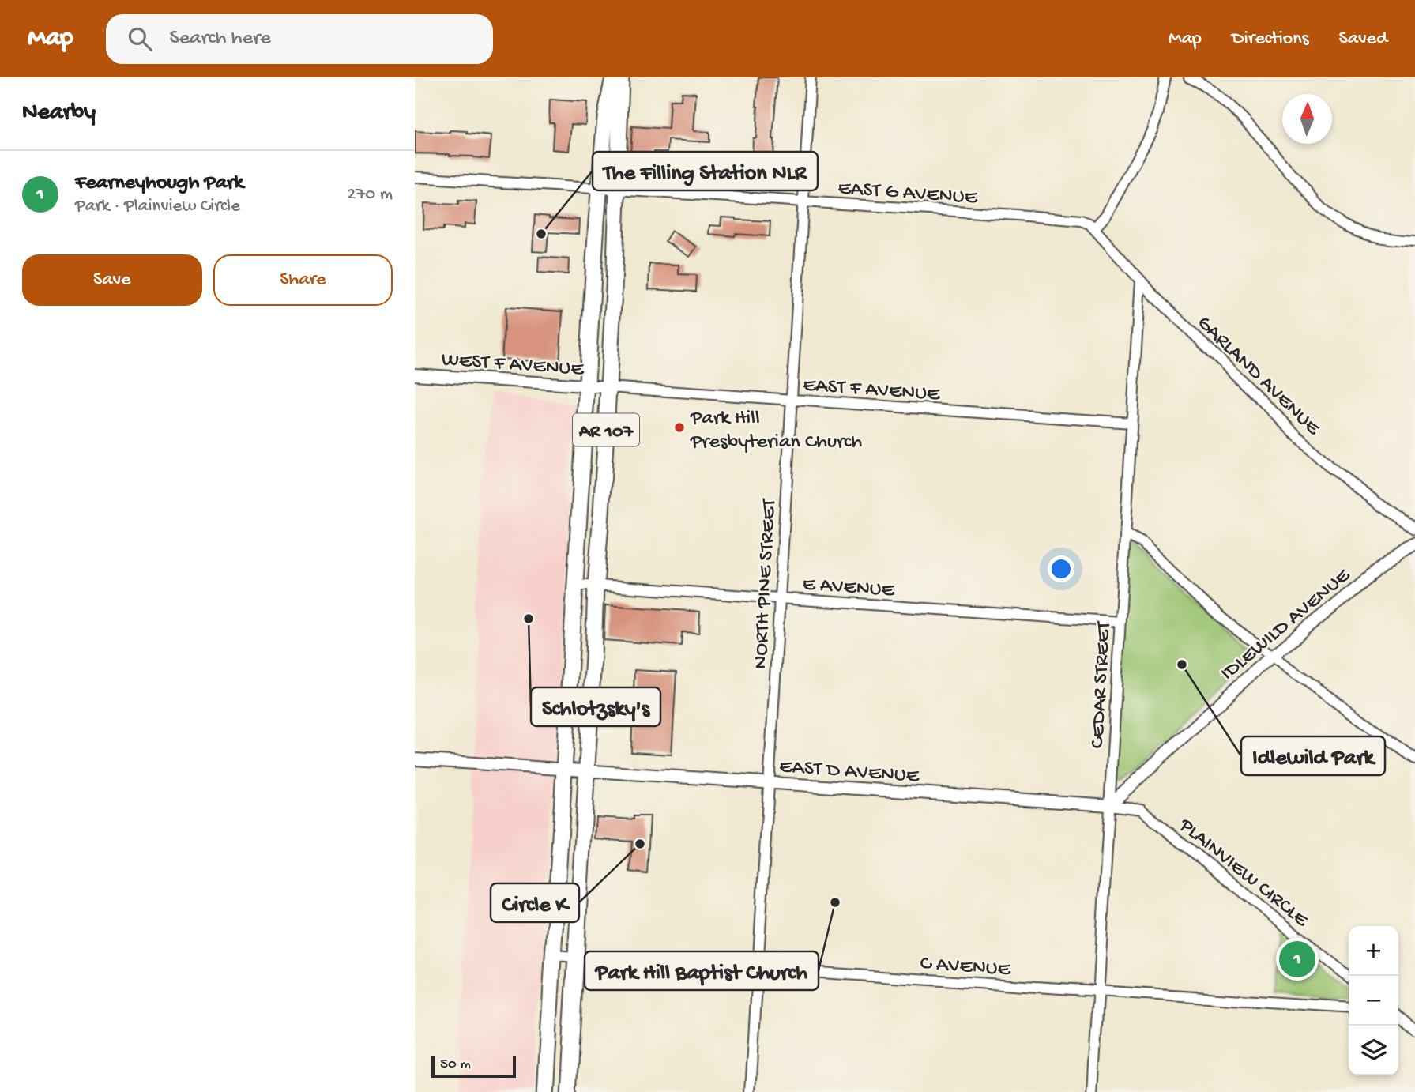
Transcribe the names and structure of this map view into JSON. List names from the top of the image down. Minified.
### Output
{"streets":{"main road":["AR 107"],"street":["EAST G AVENUE","WEST F AVENUE","GARLAND AVENUE","EAST F AVENUE","NORTH PINE STREET","E AVENUE","IDLEWILD AVENUE","CEDAR STREET","EAST D AVENUE","PLAINVIEW CIRCLE","C AVENUE"]},"crossings":[["EAST G AVENUE","GARLAND AVENUE"],["EAST G AVENUE","AR 107"],["EAST G AVENUE","NORTH PINE STREET"],["WEST F AVENUE","EAST F AVENUE"],["WEST F AVENUE","AR 107"],["GARLAND AVENUE","CEDAR STREET"],["EAST F AVENUE","AR 107"],["EAST F AVENUE","NORTH PINE STREET"],["EAST F AVENUE","CEDAR STREET"],["AR 107","E AVENUE"],["AR 107","EAST D AVENUE"],["AR 107","C AVENUE"],["NORTH PINE STREET","E AVENUE"],["NORTH PINE STREET","EAST D AVENUE"],["NORTH PINE STREET","C AVENUE"],["E AVENUE","CEDAR STREET"],["IDLEWILD AVENUE","CEDAR STREET"],["IDLEWILD AVENUE","EAST D AVENUE"],["IDLEWILD AVENUE","PLAINVIEW CIRCLE"],["CEDAR STREET","EAST D AVENUE"],["CEDAR STREET","PLAINVIEW CIRCLE"],["CEDAR STREET","C AVENUE"],["EAST D AVENUE","PLAINVIEW CIRCLE"]],"places":["The Filling Station NLR","Park Hill Presbyterian Church","Schlotzsky's","Idlewild Park","Circle K","Park Hill Baptist Church"],"scale_bar":"50 m","north":"top","page":{"header":"Map","search":"Search here","nav":["Map","Directions","Saved"],"heading":"Nearby","list":[{"mark":"1","name":"Fearneyhough Park","note":"Park · Plainview Circle","value":"270 m"}],"buttons":["Save","Share"],"map_buttons":["+","−"],"pins":"1","scale":"50 m"}}
